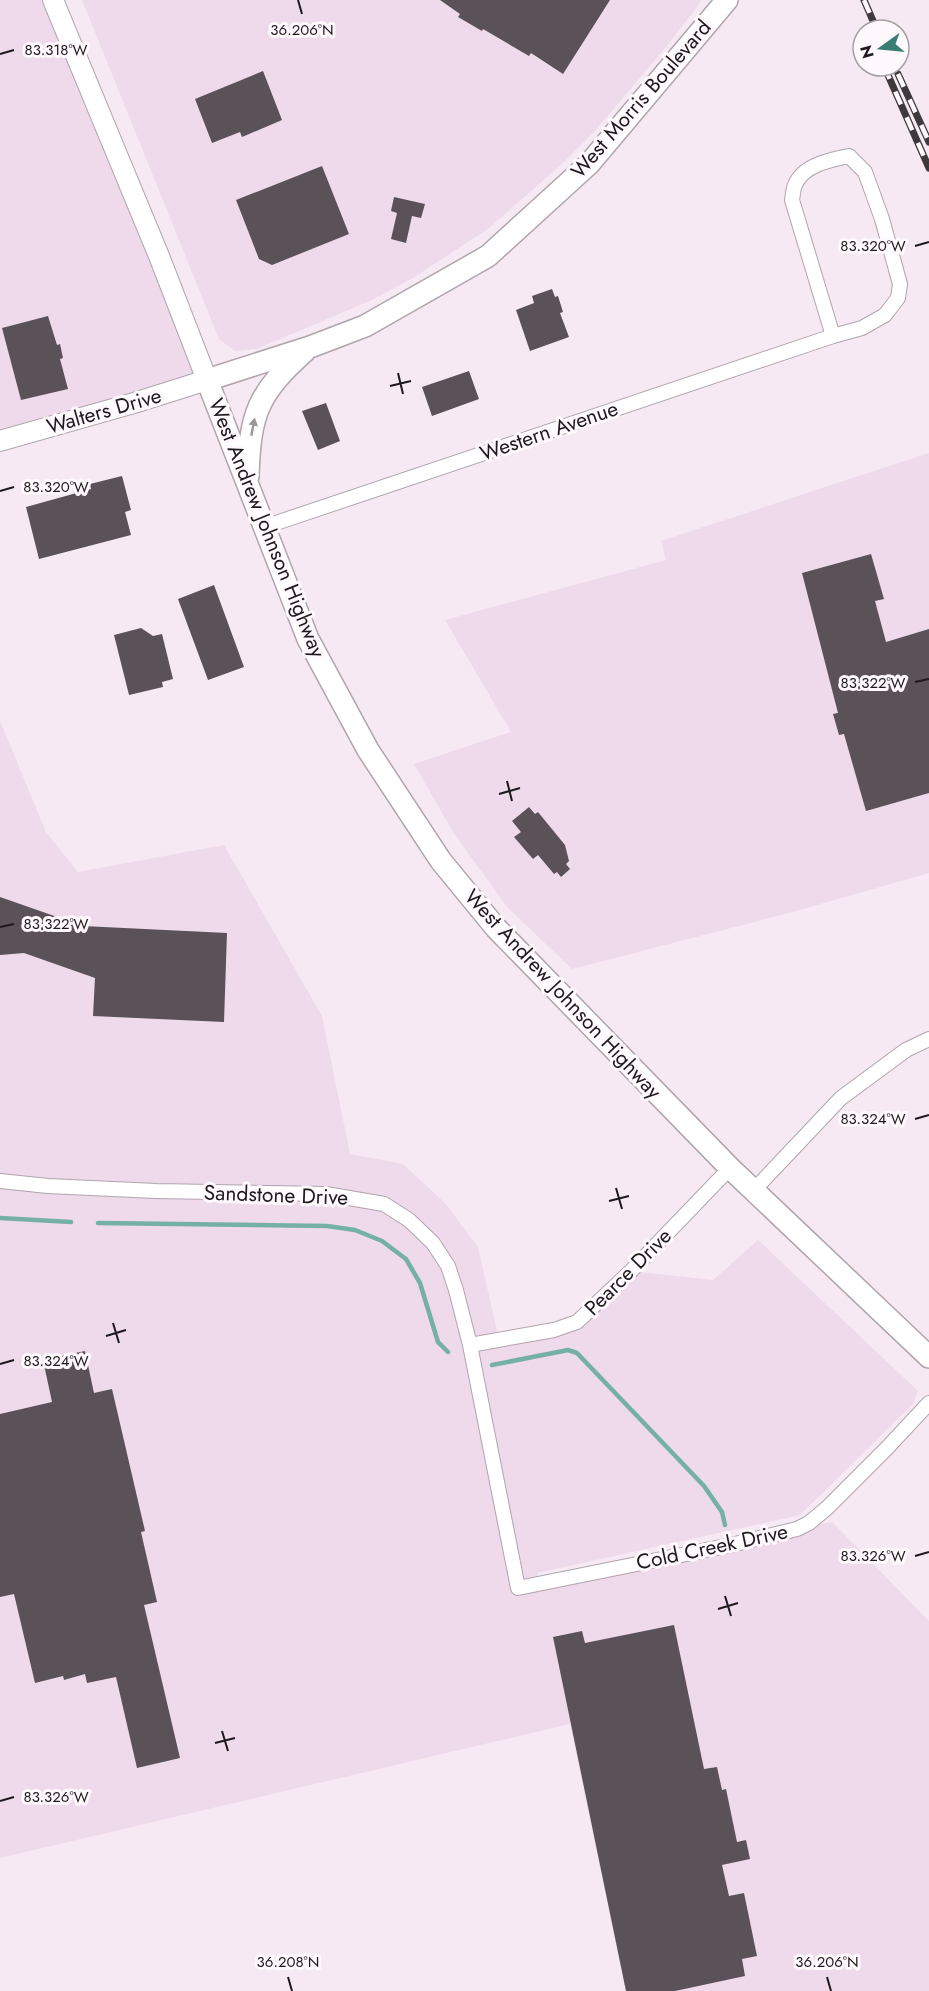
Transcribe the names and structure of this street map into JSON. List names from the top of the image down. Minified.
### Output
{"streets":{"main road":["West Morris Boulevard","Walters Drive","West Andrew Johnson Highway"],"street":["Western Avenue","Sandstone Drive","Pearce Drive","Cold Creek Drive"]},"crossings":[["West Morris Boulevard","Walters Drive"],["West Morris Boulevard","West Andrew Johnson Highway"],["Walters Drive","West Andrew Johnson Highway"],["Western Avenue","West Andrew Johnson Highway"],["West Andrew Johnson Highway","Pearce Drive"],["Sandstone Drive","Pearce Drive"],["Sandstone Drive","Cold Creek Drive"]],"north":"left","coordinates":["36.206°N","83.318°W","83.320°W","83.322°W","83.324°W","83.326°W","36.208°N"]}
